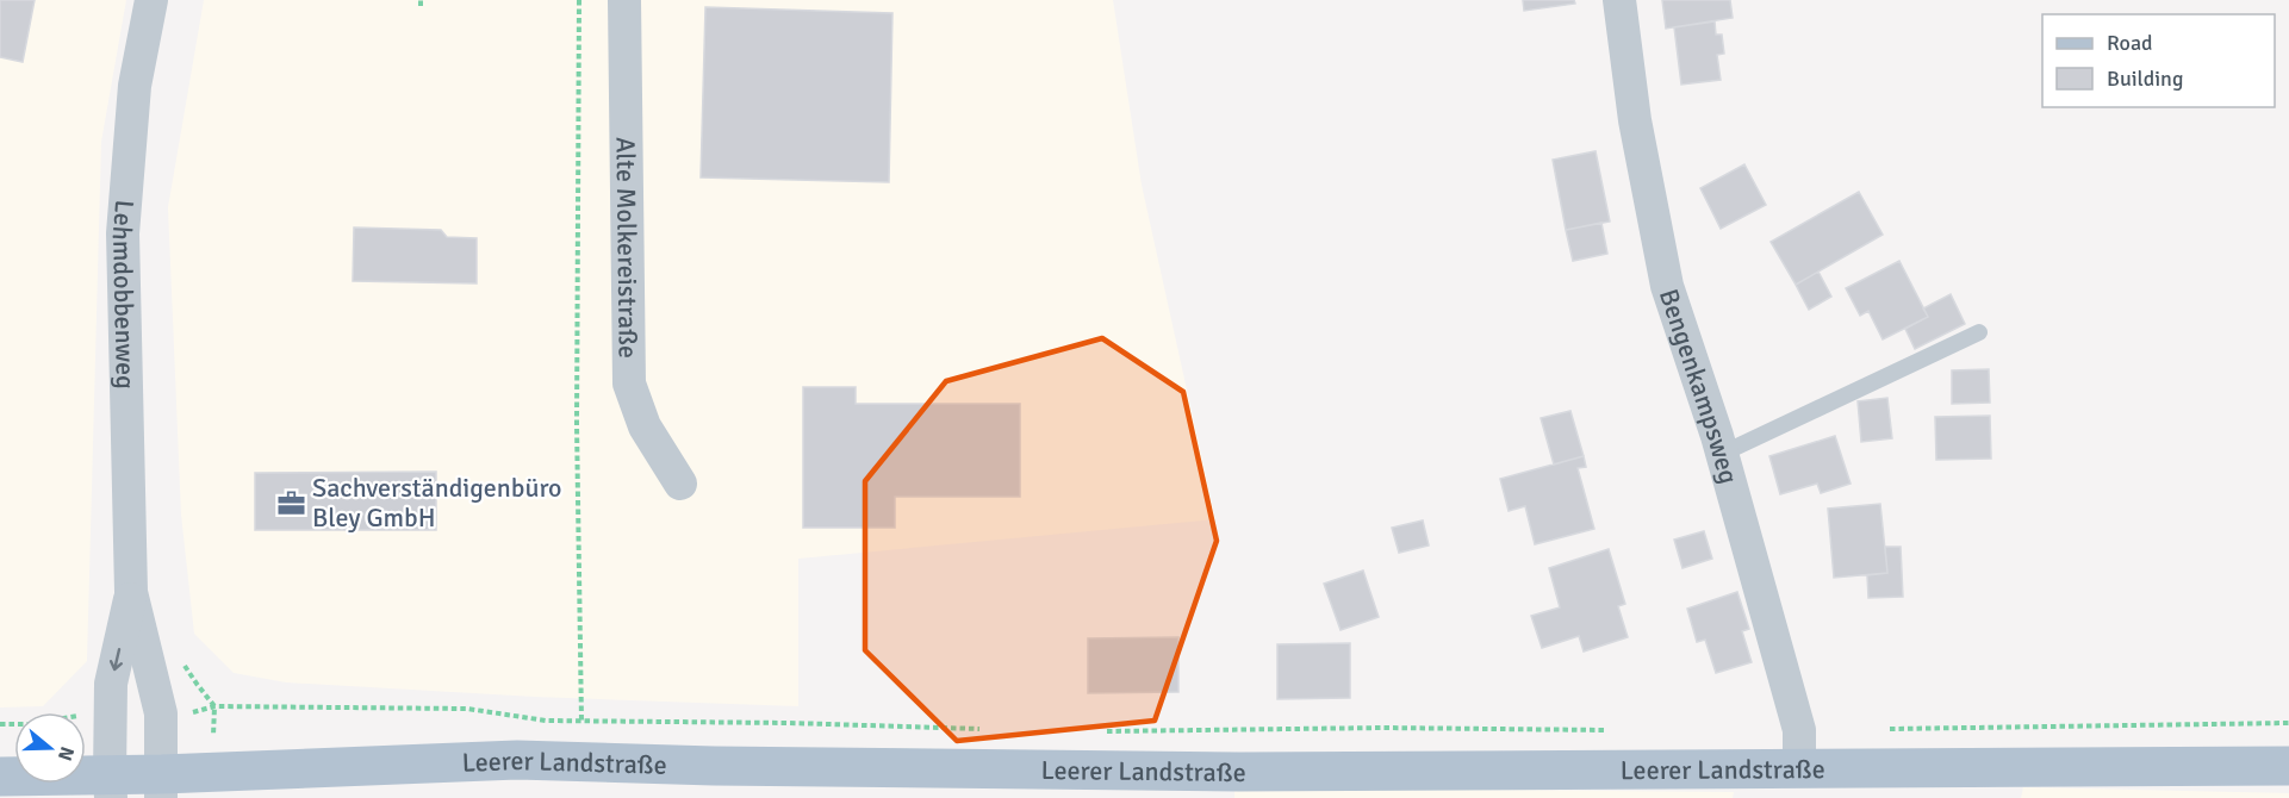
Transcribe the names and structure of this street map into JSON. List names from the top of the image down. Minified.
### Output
{"streets":{"main road":["Leerer Landstraße"],"street":["Alte Molkereistraße","Lehmdobbenweg","Bengenkampsweg"]},"crossings":[["Lehmdobbenweg","Leerer Landstraße"],["Bengenkampsweg","Leerer Landstraße"]],"places":{"office":["Sachverständigenbüro Bley GmbH"]},"legend":["Road","Building"],"north":"right"}
